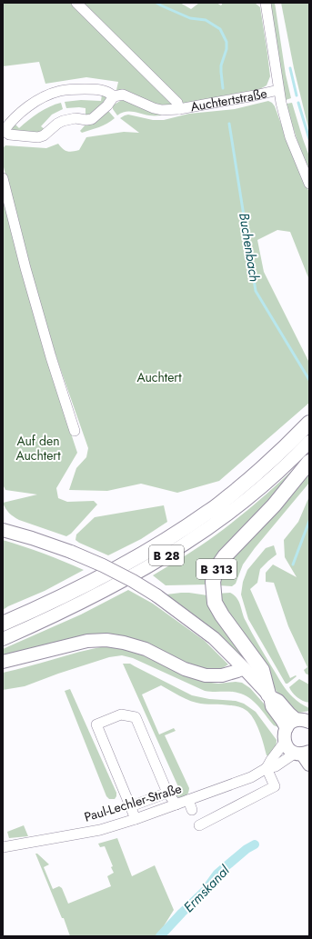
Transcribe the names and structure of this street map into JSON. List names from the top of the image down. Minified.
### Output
{"streets":{"highway":["B 28","B 313"],"street":["Auchtertstraße","Paul-Lechler-Straße"]},"water":["Buchenbach","Ermskanal"],"parks":["Auchtert","Auf den Auchtert"]}
